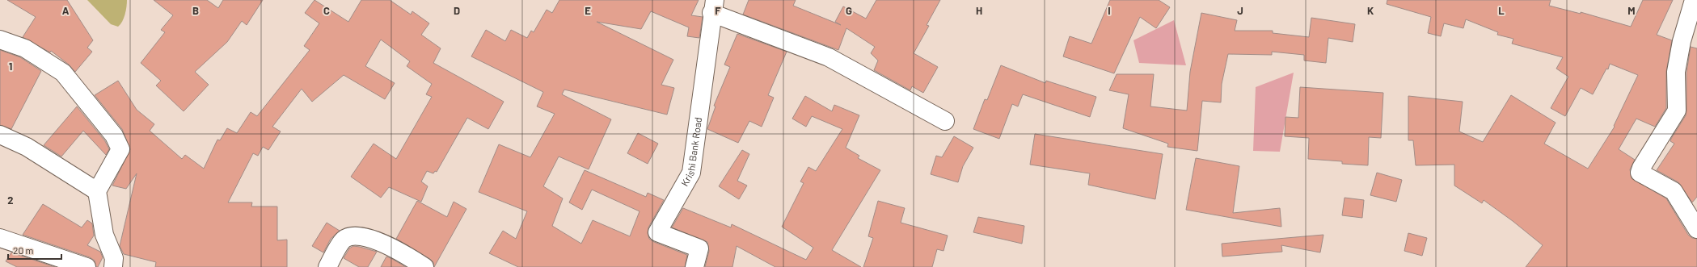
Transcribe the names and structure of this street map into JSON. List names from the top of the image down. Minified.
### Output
{"streets":{"street":["Krishi Bank Road"]},"scale_bar":"20 m","grid":{"columns":["A","B","C","D","E","F","G","H","I","J","K","L","M"],"rows":["1","2"]}}
